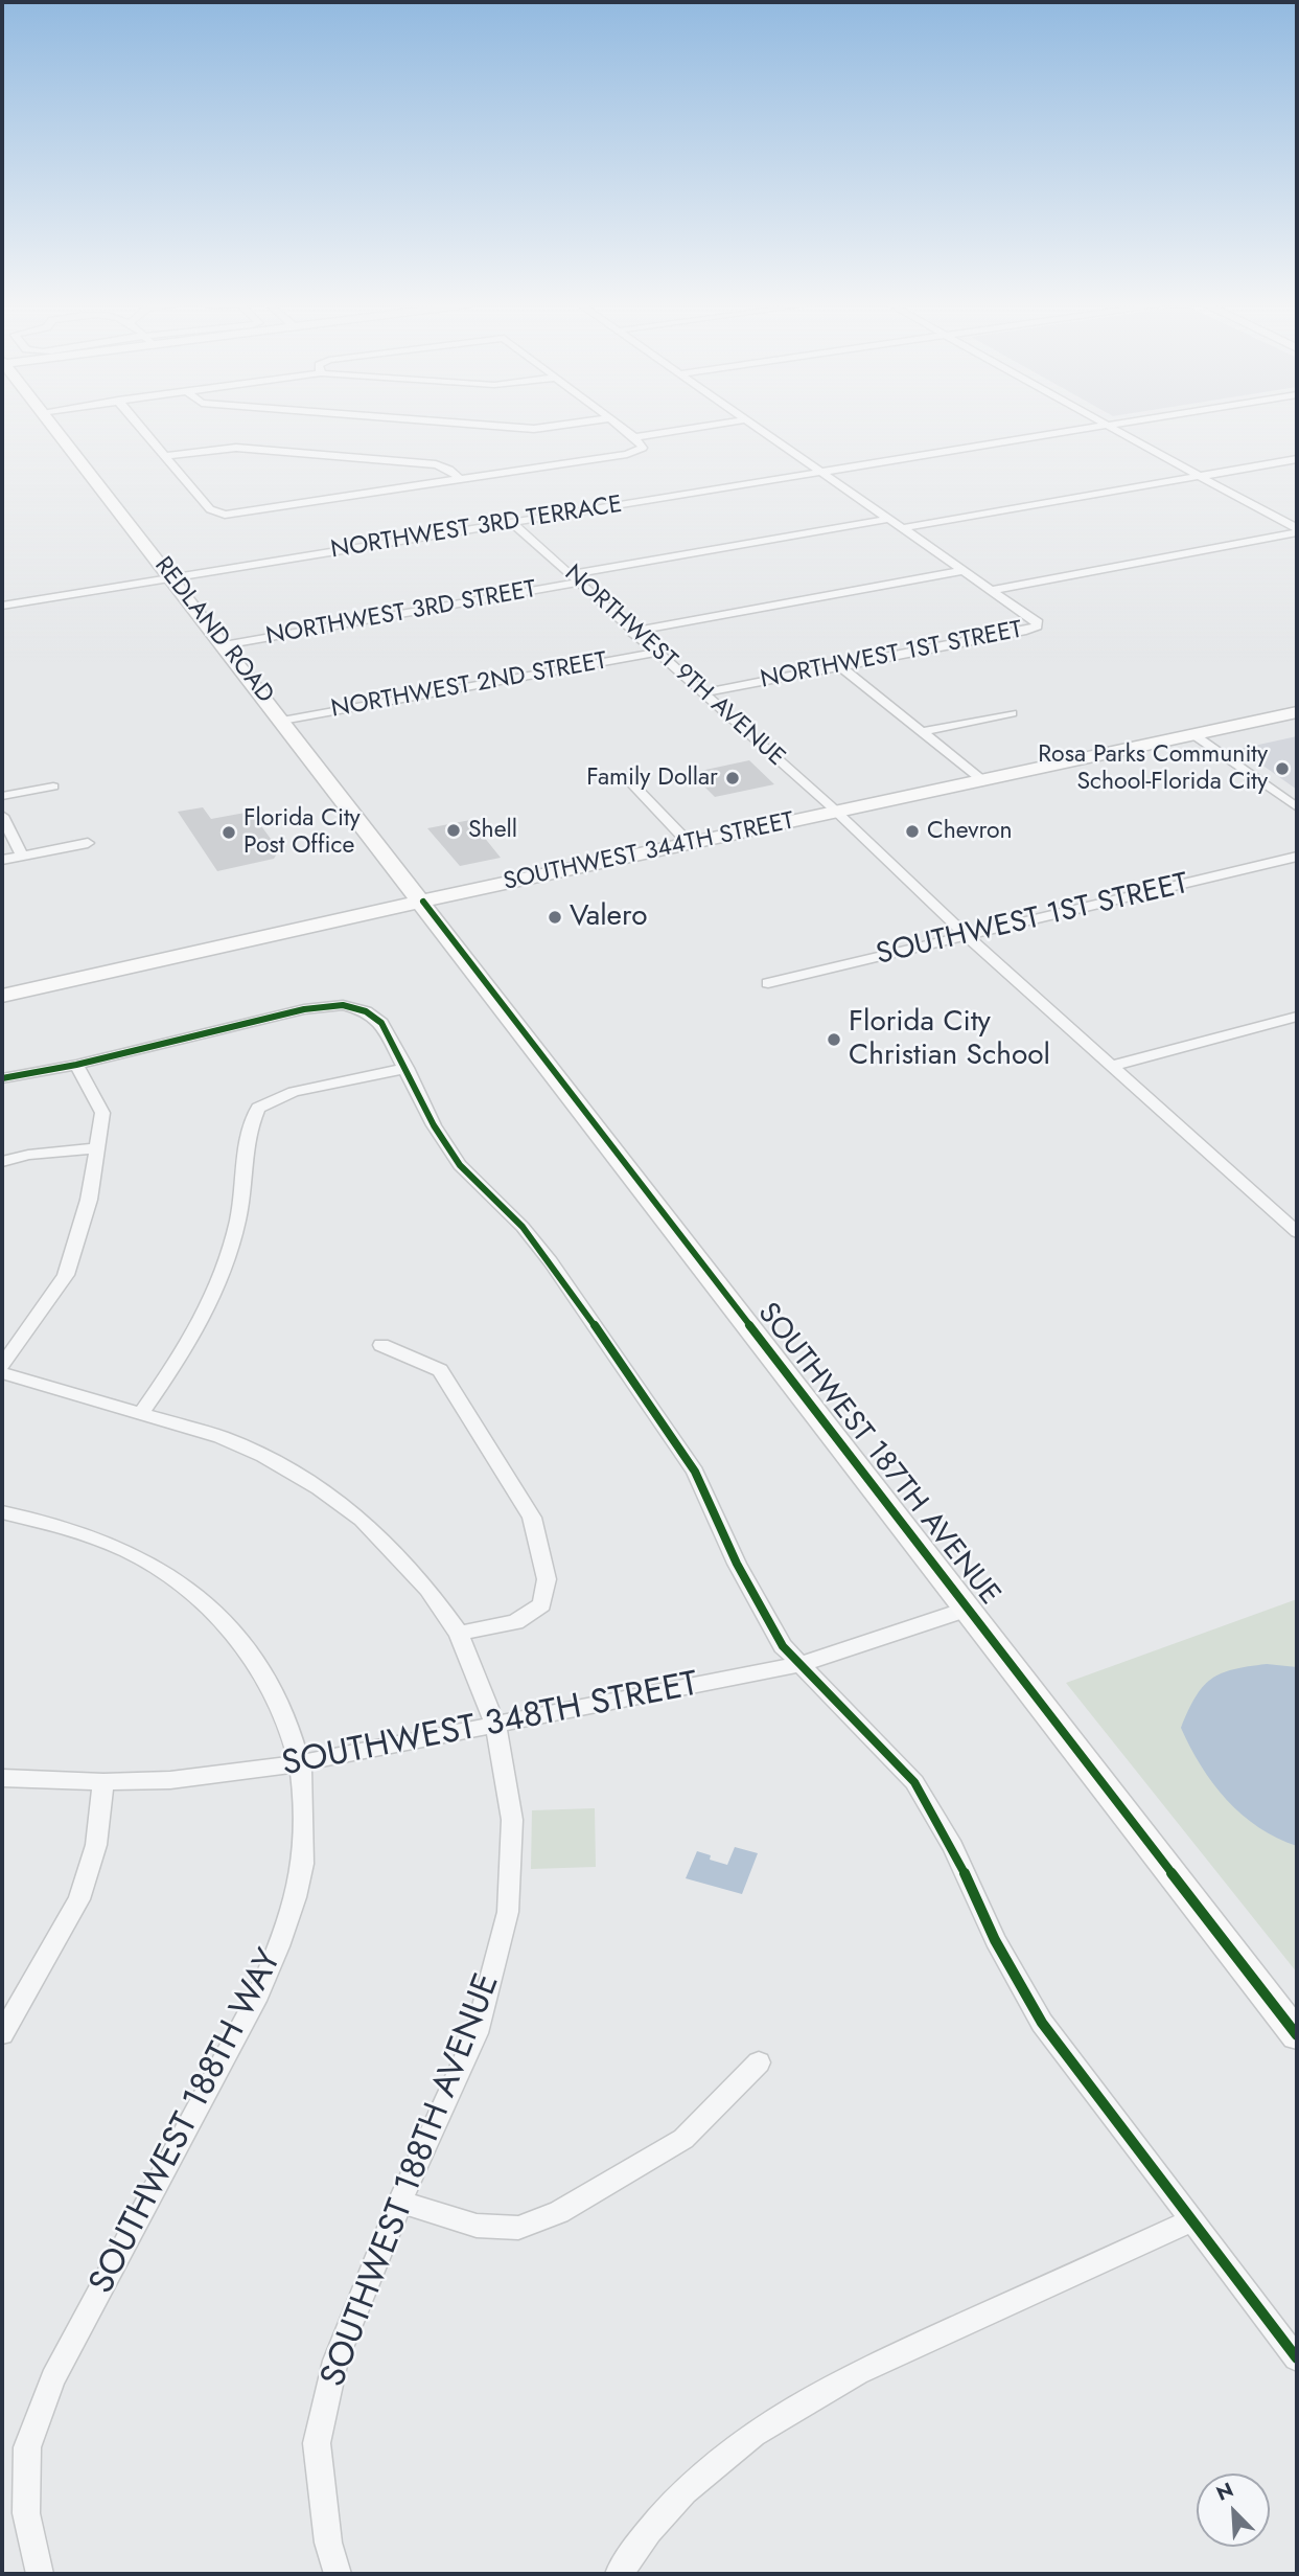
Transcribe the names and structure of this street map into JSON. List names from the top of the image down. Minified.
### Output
{"streets":{"street":["NORTHWEST 3RD TERRACE","NORTHWEST 3RD STREET","REDLAND ROAD","NORTHWEST 1ST STREET","NORTHWEST 9TH AVENUE","NORTHWEST 2ND STREET","SOUTHWEST 344TH STREET","SOUTHWEST 1ST STREET","SOUTHWEST 187TH AVENUE","SOUTHWEST 348TH STREET","SOUTHWEST 188TH WAY","SOUTHWEST 188TH AVENUE"]},"crossings":[["NORTHWEST 3RD TERRACE","REDLAND ROAD"],["NORTHWEST 3RD TERRACE","NORTHWEST 9TH AVENUE"],["NORTHWEST 3RD STREET","REDLAND ROAD"],["NORTHWEST 3RD STREET","NORTHWEST 9TH AVENUE"],["REDLAND ROAD","NORTHWEST 2ND STREET"],["REDLAND ROAD","SOUTHWEST 344TH STREET"],["REDLAND ROAD","SOUTHWEST 187TH AVENUE"],["NORTHWEST 1ST STREET","NORTHWEST 9TH AVENUE"],["NORTHWEST 9TH AVENUE","NORTHWEST 2ND STREET"],["NORTHWEST 9TH AVENUE","SOUTHWEST 344TH STREET"],["NORTHWEST 9TH AVENUE","SOUTHWEST 1ST STREET"],["SOUTHWEST 344TH STREET","SOUTHWEST 187TH AVENUE"],["SOUTHWEST 187TH AVENUE","SOUTHWEST 348TH STREET"],["SOUTHWEST 348TH STREET","SOUTHWEST 188TH WAY"],["SOUTHWEST 348TH STREET","SOUTHWEST 188TH AVENUE"]],"places":["Rosa Parks Community School-Florida City","Family Dollar","Shell","Chevron","Florida City Post Office","Valero","Florida City Christian School"],"north":"top left"}
